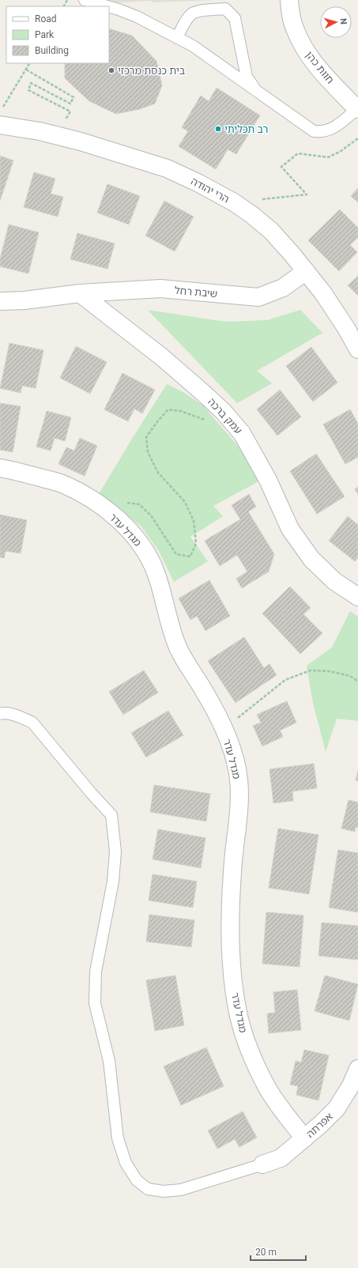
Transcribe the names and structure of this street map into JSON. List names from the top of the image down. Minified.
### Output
{"streets":{"street":["חוות כהן","הרי יהודה","שיבת רחל","עמק ברכה","מגדל עדר","אפרתה"]},"crossings":[["הרי יהודה","שיבת רחל"],["שיבת רחל","עמק ברכה"],["מגדל עדר","אפרתה"]],"places":["בית כנסת מרכזי","רב תכליתי"],"legend":["Road","Park","Building"],"scale_bar":"20 m","north":"right"}
